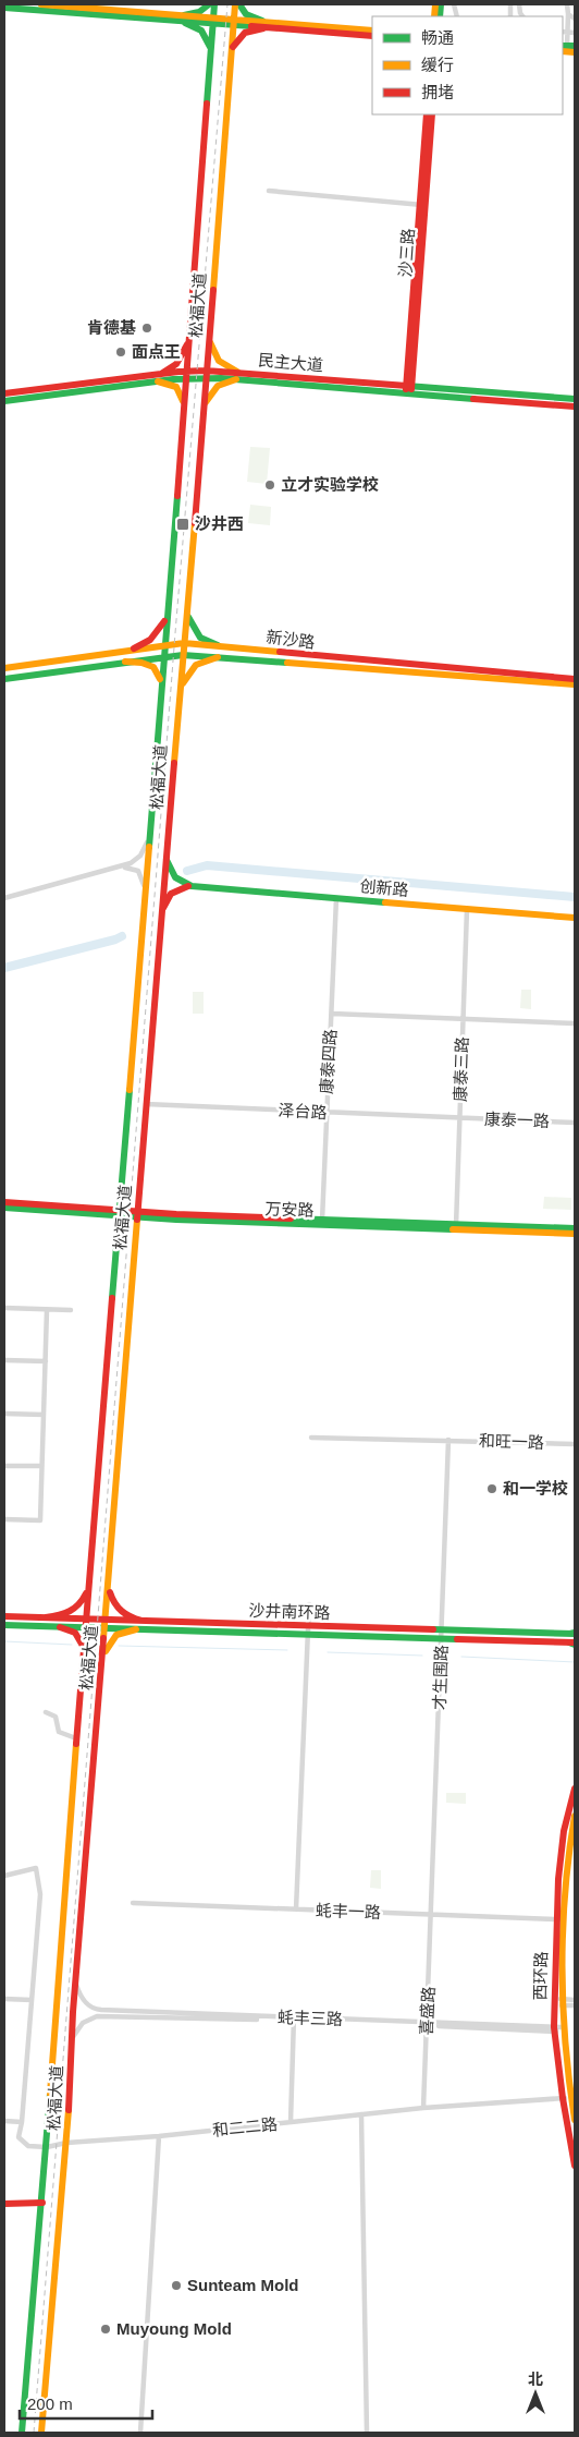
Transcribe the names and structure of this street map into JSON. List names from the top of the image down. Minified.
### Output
{"streets":{"main road":["沙三路","松福大道","民主大道","新沙路","创新路","万安路","沙井南环路","西环路"],"street":["康泰四路","康泰三路","泽台路","康泰一路","和旺一路","才生围路","蚝丰一路","喜盛路","蚝丰三路","和二二路"]},"crossings":[["沙三路","民主大道"],["松福大道","民主大道"],["松福大道","新沙路"],["松福大道","泽台路"],["松福大道","万安路"],["松福大道","沙井南环路"],["松福大道","蚝丰三路"],["松福大道","和二二路"],["创新路","康泰四路"],["创新路","康泰三路"],["康泰四路","泽台路"],["康泰四路","万安路"],["康泰三路","泽台路"],["康泰三路","康泰一路"],["康泰三路","万安路"],["泽台路","康泰一路"],["和旺一路","才生围路"],["沙井南环路","才生围路"],["才生围路","蚝丰一路"],["才生围路","喜盛路"],["蚝丰一路","西环路"],["蚝丰一路","喜盛路"],["西环路","蚝丰三路"],["西环路","和二二路"],["喜盛路","蚝丰三路"],["喜盛路","和二二路"]],"places":{"other":["肯德基","面点王","立才实验学校","和一学校","Sunteam Mold","Muyoung Mold"],"transit":["沙井西"]},"legend":["畅通","缓行","拥堵"],"scale_bar":"200 m","north":"top"}
